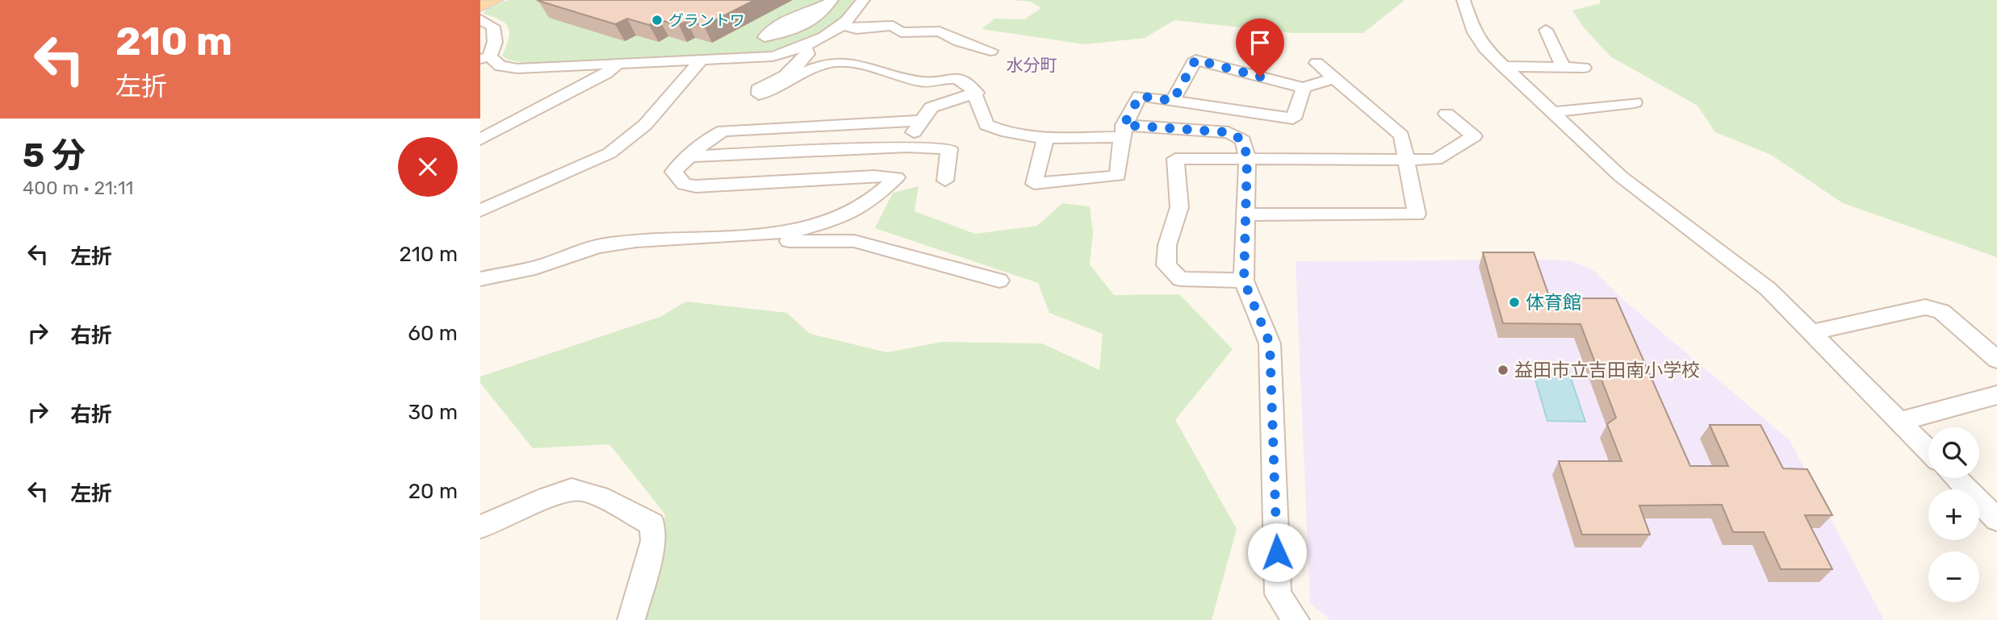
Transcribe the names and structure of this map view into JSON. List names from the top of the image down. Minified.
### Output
{"districts":["水分町"],"places":["グラントワ","体育館","益田市立吉田南小学校"],"page":{"turn":["210 m","左折"],"heading":["5 分","400 m · 21:11"],"list":[{"name":"左折","value":"210 m"},{"name":"右折","value":"60 m"},{"name":"右折","value":"30 m"},{"name":"左折","value":"20 m"}],"map_buttons":["+","−"]}}
